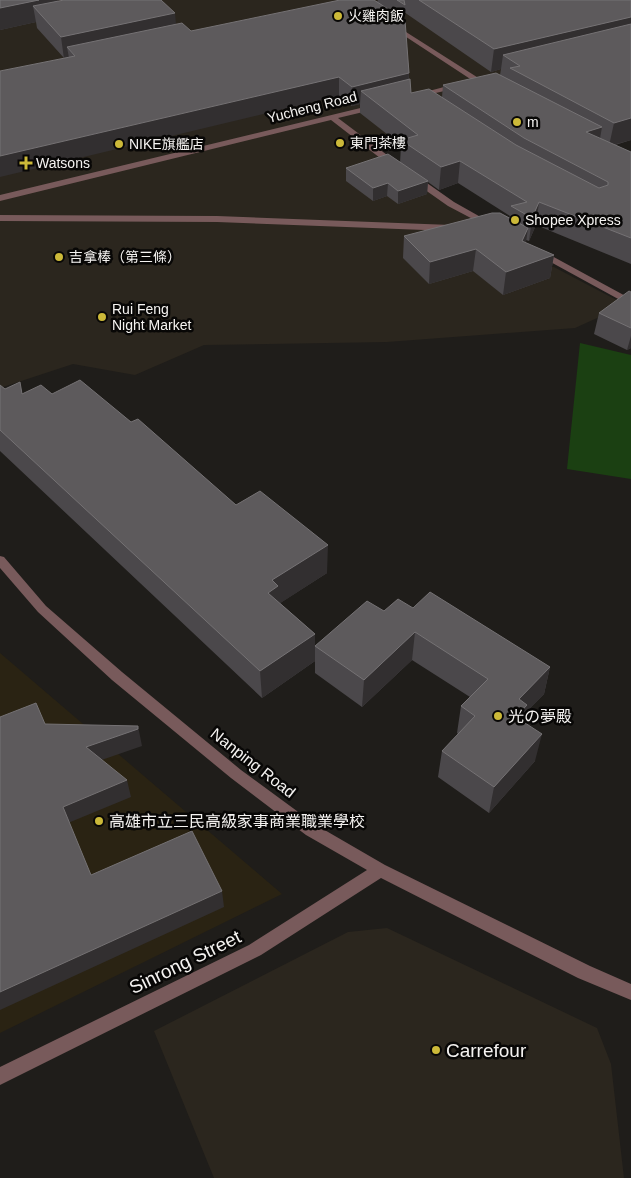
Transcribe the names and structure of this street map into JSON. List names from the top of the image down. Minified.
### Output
{"streets":{"street":["Yucheng Road","Nanping Road","Sinrong Street"]},"crossings":[["Nanping Road","Sinrong Street"]],"places":{"other":["火雞肉飯","m","東門茶樓","NIKE旗艦店","Shopee Xpress","吉拿棒（第三條）","Rui Feng Night Market","光の夢殿","高雄市立三民高級家事商業職業學校","Carrefour"],"health":["Watsons"]}}
